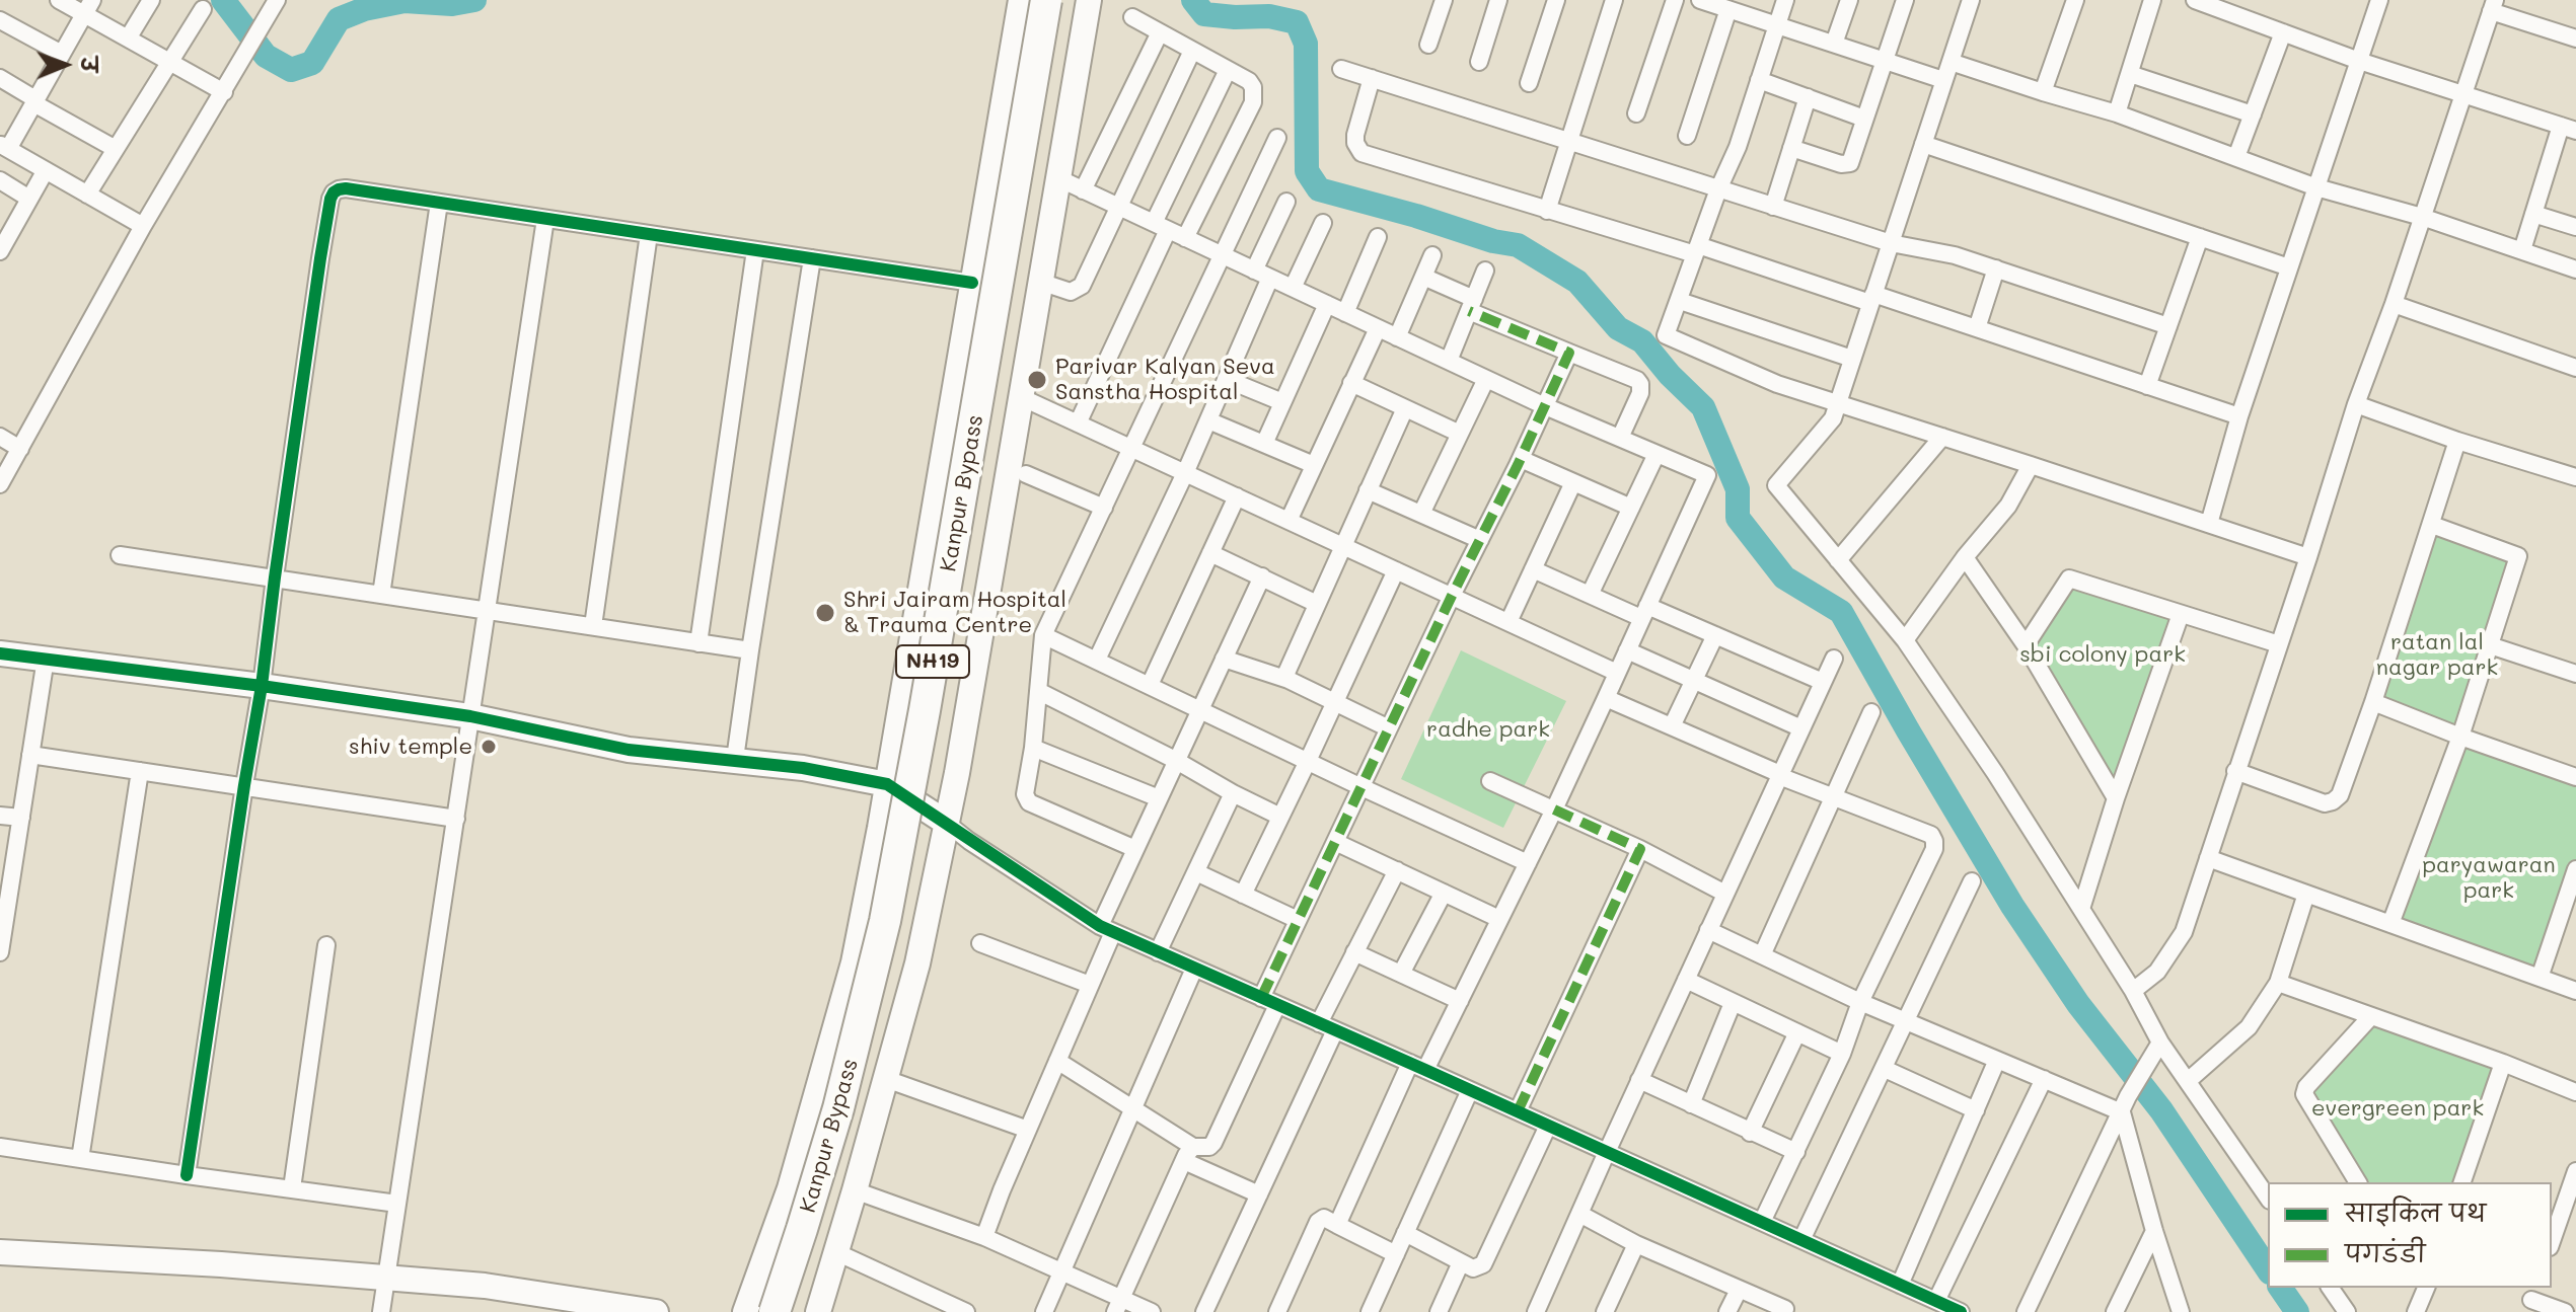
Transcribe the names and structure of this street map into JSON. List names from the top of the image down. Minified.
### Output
{"streets":{"highway":["Kanpur Bypass","NH19"]},"parks":["ratan lal nagar park","sbi colony park","radhe park","paryawaran park","evergreen park"],"places":["Parivar Kalyan Seva Sanstha Hospital","Shri Jairam Hospital & Trauma Centre","shiv temple"],"legend":["साइकिल पथ","पगडंडी"],"north":"right"}
